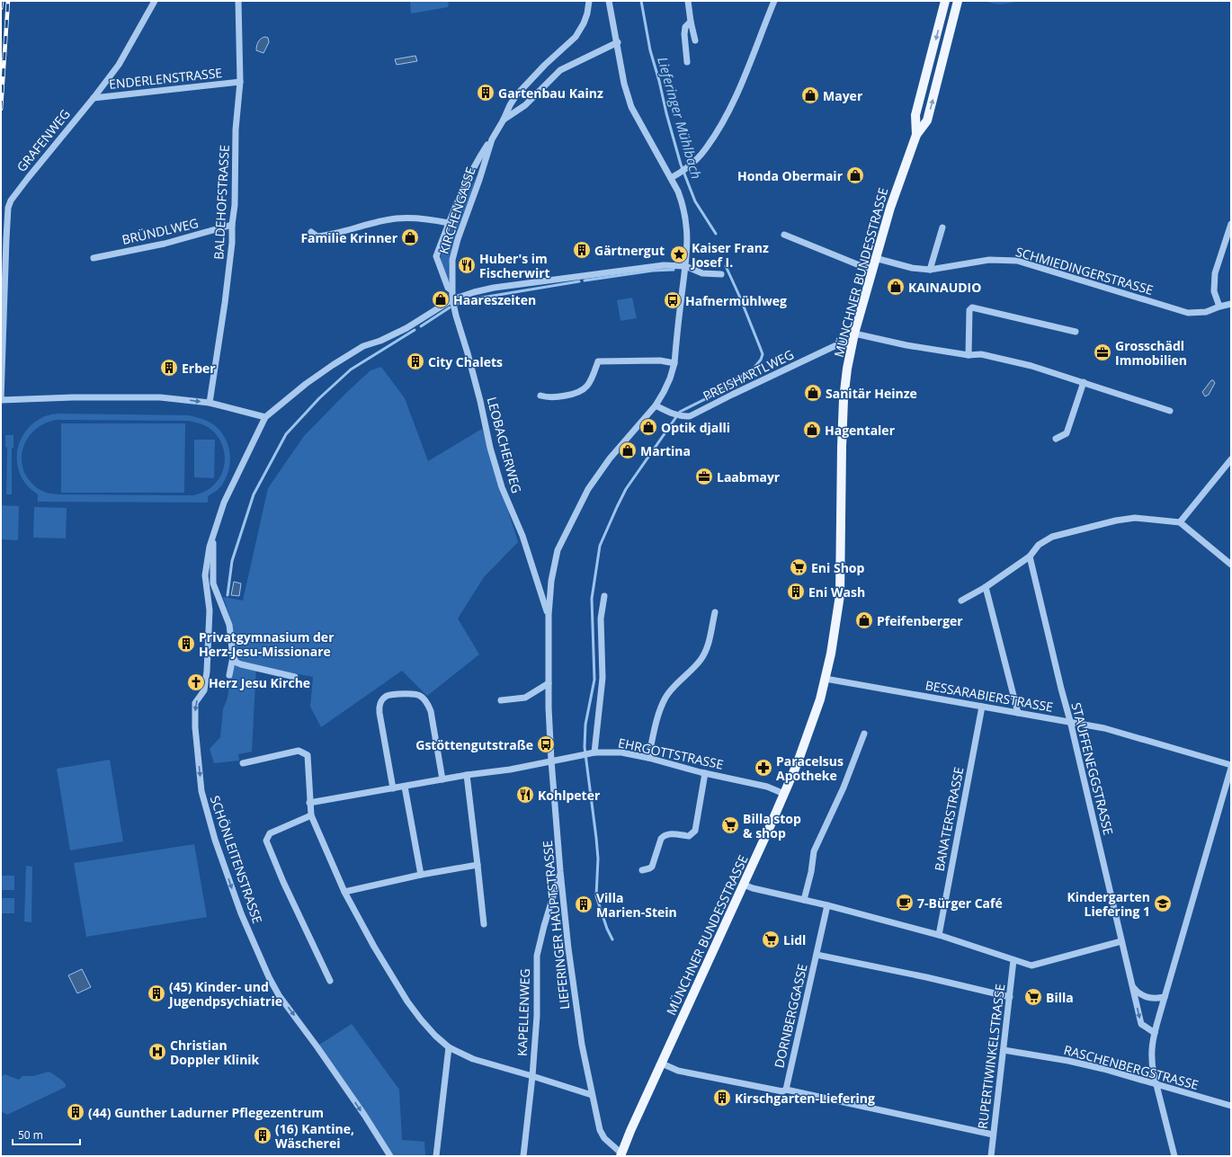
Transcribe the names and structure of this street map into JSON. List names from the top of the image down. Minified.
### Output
{"streets":{"main road":["MÜNCHNER BUNDESSTRASSE"],"street":["ENDERLENSTRASSE","GRAFENWEG","BALDEHOFSTRASSE","KIRCHENGASSE","BRÜNDLWEG","SCHMIEDINGERSTRASSE","PREISHARTLWEG","LEOBACHERWEG","BESSARABIERSTRASSE","EHRGOTTSTRASSE","STAUFFENEGGSTRASSE","BANATERSTRASSE","SCHÖNLEITENSTRASSE","LIEFERINGER HAUPTSTRASSE","KAPELLENWEG","DORNBERGGASSE","RUPERTIWINKELSTRASSE","RASCHENBERGSTRASSE"]},"crossings":[["ENDERLENSTRASSE","GRAFENWEG"],["ENDERLENSTRASSE","BALDEHOFSTRASSE"],["BALDEHOFSTRASSE","BRÜNDLWEG"],["KIRCHENGASSE","LEOBACHERWEG"],["KIRCHENGASSE","LIEFERINGER HAUPTSTRASSE"],["SCHMIEDINGERSTRASSE","MÜNCHNER BUNDESSTRASSE"],["MÜNCHNER BUNDESSTRASSE","PREISHARTLWEG"],["MÜNCHNER BUNDESSTRASSE","BESSARABIERSTRASSE"],["MÜNCHNER BUNDESSTRASSE","EHRGOTTSTRASSE"],["MÜNCHNER BUNDESSTRASSE","LIEFERINGER HAUPTSTRASSE"],["PREISHARTLWEG","LIEFERINGER HAUPTSTRASSE"],["LEOBACHERWEG","LIEFERINGER HAUPTSTRASSE"],["BESSARABIERSTRASSE","STAUFFENEGGSTRASSE"],["BESSARABIERSTRASSE","BANATERSTRASSE"],["EHRGOTTSTRASSE","LIEFERINGER HAUPTSTRASSE"],["LIEFERINGER HAUPTSTRASSE","KAPELLENWEG"],["RUPERTIWINKELSTRASSE","RASCHENBERGSTRASSE"]],"one_way":["SCHÖNLEITENSTRASSE"],"water":["Lieferinger Mühlbach"],"places":{"building":["Gartenbau Kainz","Gärtnergut","City Chalets","Erber","Eni Wash","Privatgymnasium der Herz-Jesu-Missionare","Villa Marien-Stein","(45) Kinder- und Jugendpsychiatrie","Kirschgarten-Liefering","(44) Gunther Ladurner Pflegezentrum","(16) Kantine, Wäscherei"],"shop":["Mayer","Honda Obermair","Familie Krinner","KAINAUDIO","Haareszeiten","Sanitär Heinze","Optik djalli","Hagentaler","Martina","Pfeifenberger"],"place":["Kaiser Franz Josef I."],"restaurant":["Huber's im Fischerwirt","Kohlpeter"],"bus stop":["Hafnermühlweg","Gstöttengutstraße"],"office":["Grosschädl Immobilien","Laabmayr"],"supermarket":["Eni Shop","Billa stop & shop","Lidl","Billa"],"church":["Herz Jesu Kirche"],"pharmacy":["Paracelsus Apotheke"],"cafe":["7-Bürger Café"],"school or university":["Kindergarten Liefering 1"],"hospital":["Christian Doppler Klinik"]},"scale_bar":"50 m"}
